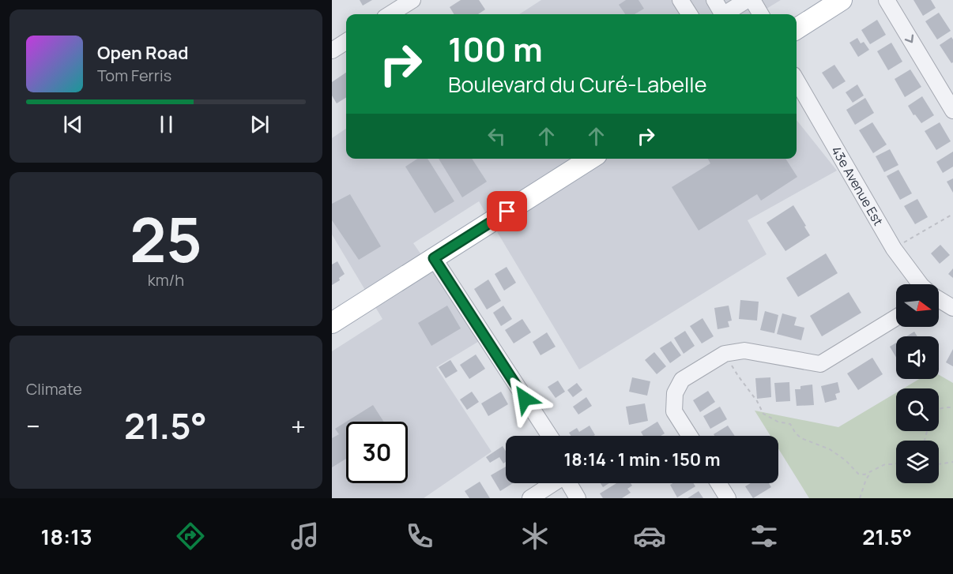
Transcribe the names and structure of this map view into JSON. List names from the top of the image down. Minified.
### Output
{"streets":{"street":["43e Avenue Est"]},"north":"right","page":{"turn":["100 m","Boulevard du Curé-Labelle"],"song":["Open Road","Tom Ferris"],"tile":[["25","km/h"],"Climate"],"heat":["−","21.5°","+"],"limit":"30","trip":"18:14 · 1 min · 150 m","tabs":["18:13","21.5°"]}}
